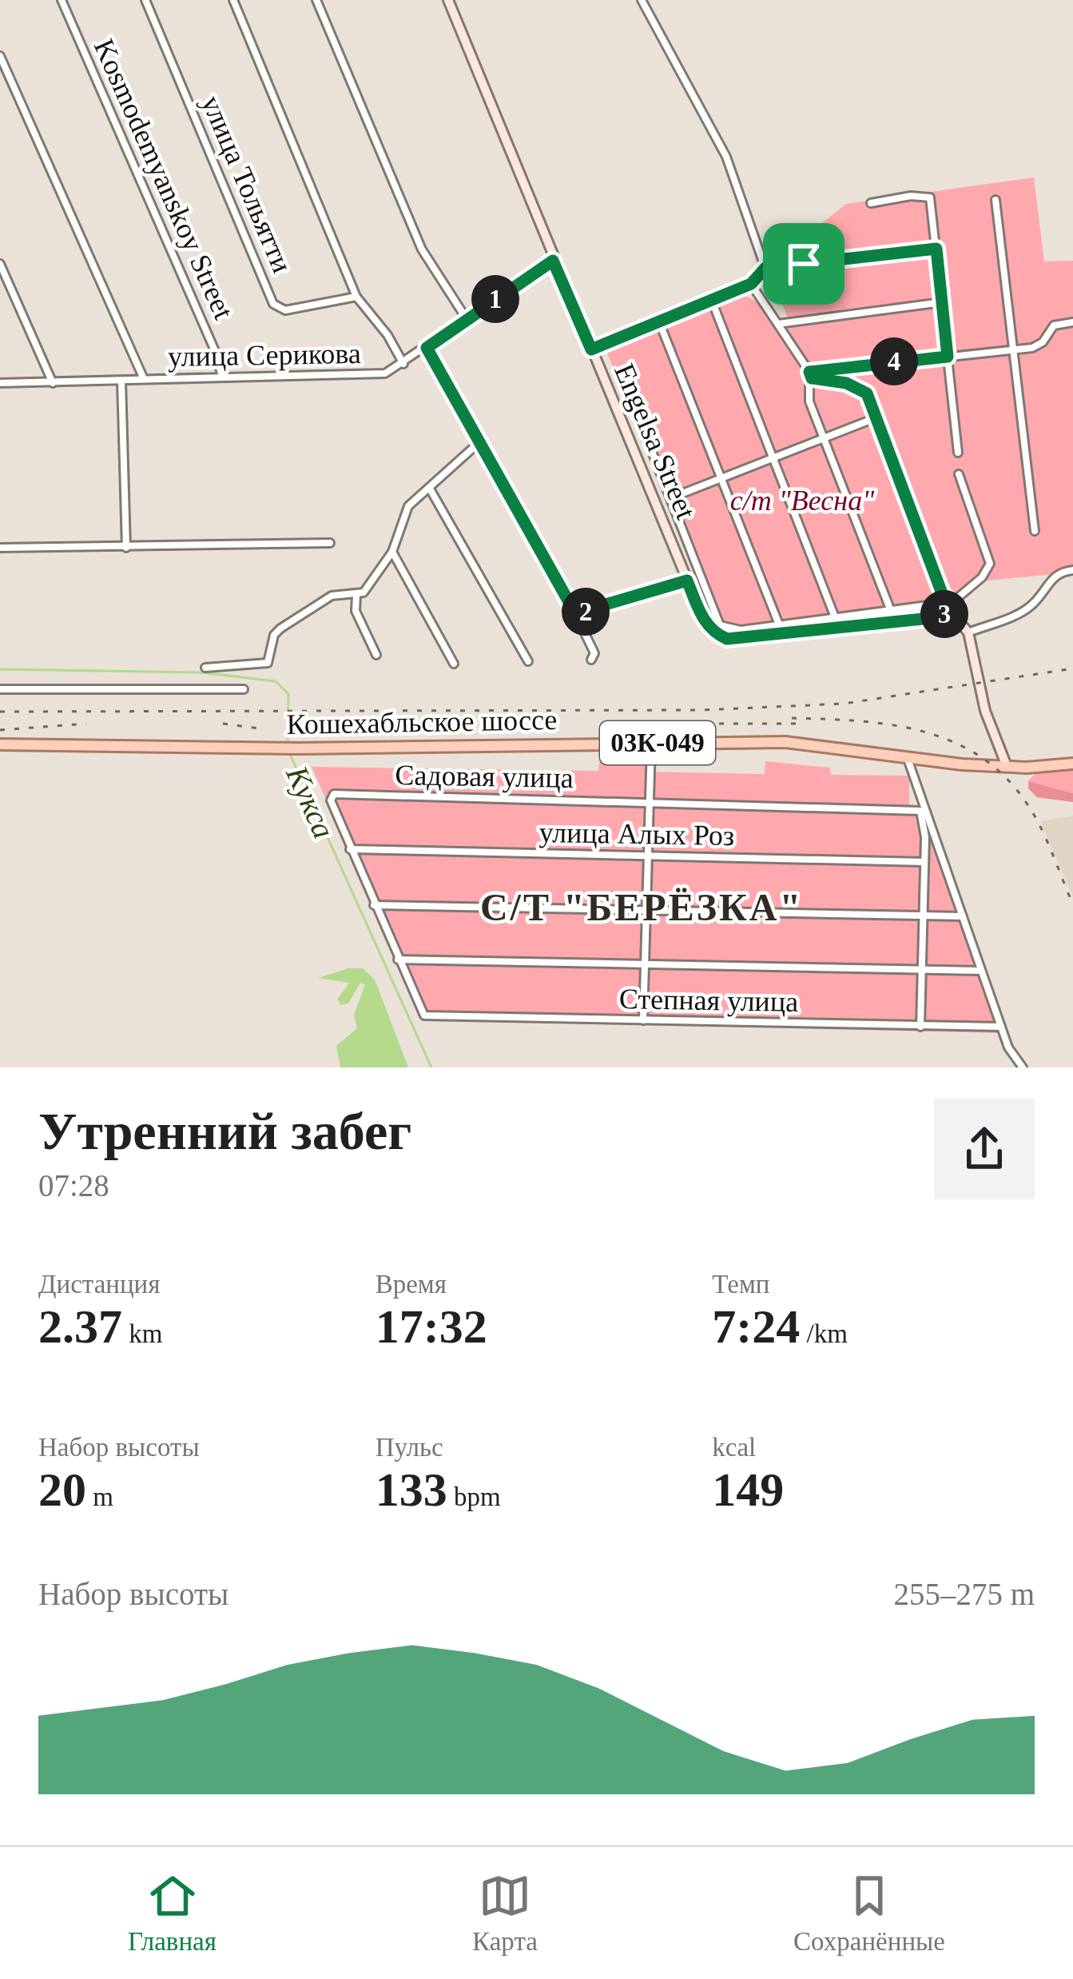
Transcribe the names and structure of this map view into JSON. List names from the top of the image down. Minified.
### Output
{"streets":{"main road":["Кошехабльское шоссе","03К-049"],"street":["Kosmodemyanskoy Street","улица Тольятти","улица Серикова","Engelsa Street","Садовая улица","улица Алых Роз","Степная улица"]},"crossings":[["Kosmodemyanskoy Street","улица Серикова"],["улица Серикова","Engelsa Street"],["Садовая улица","улица Алых Роз"]],"districts":["С/Т \"БЕРЁЗКА\""],"water":["Кукса"],"parks":["с/т \"Весна\""],"page":{"pins":["1","4","2","3"],"heading":["Утренний забег","07:28"],"stats":[["Дистанция","2.37 km"],["Время","17:32"],["Темп","7:24 /km"],["Набор высоты","20 m"],["Пульс","133 bpm"],["kcal","149"]],"chart":["Набор высоты","255–275 m"],"tabs":["Главная","Карта","Сохранённые"]}}
